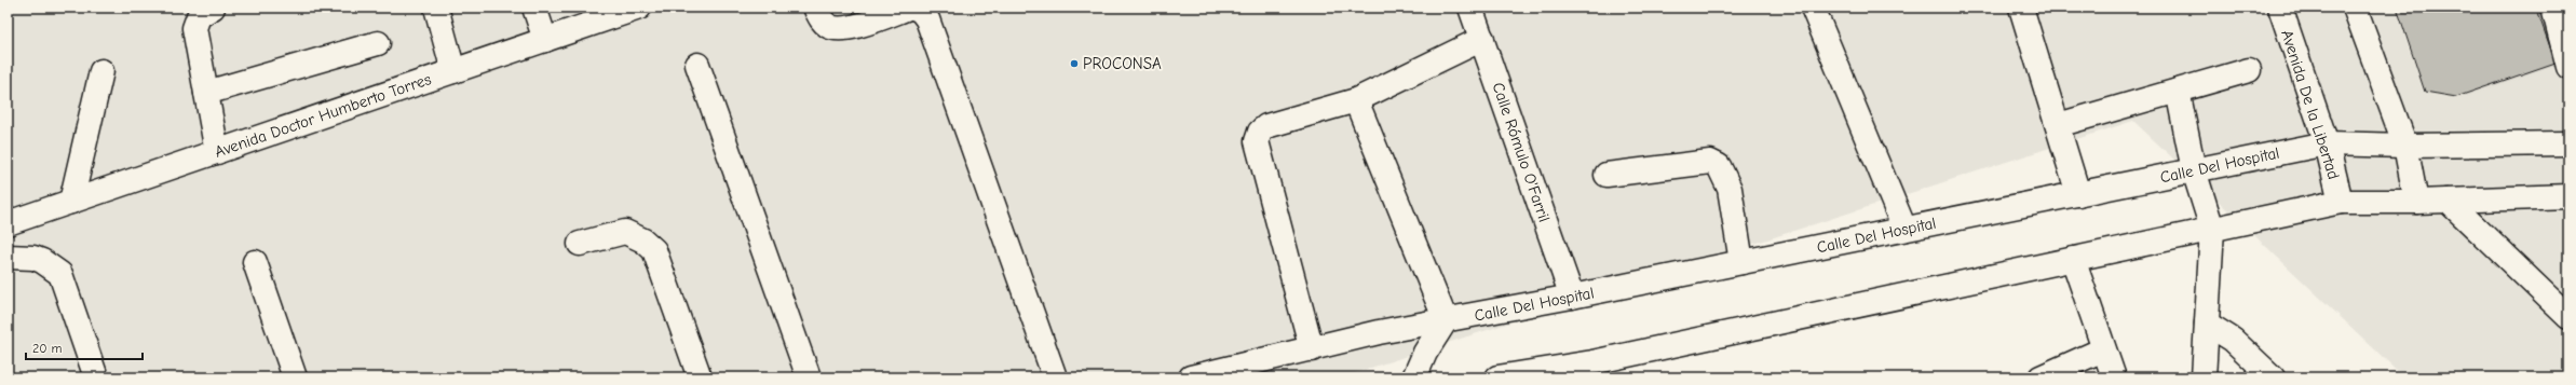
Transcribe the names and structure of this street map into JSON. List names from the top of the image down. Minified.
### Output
{"streets":{"street":["Avenida De la Libertad","Avenida Doctor Humberto Torres","Calle Rómulo O'Farril","Calle Del Hospital"]},"crossings":[["Avenida De la Libertad","Calle Del Hospital"],["Calle Rómulo O'Farril","Calle Del Hospital"]],"places":["PROCONSA"],"scale_bar":"20 m"}
